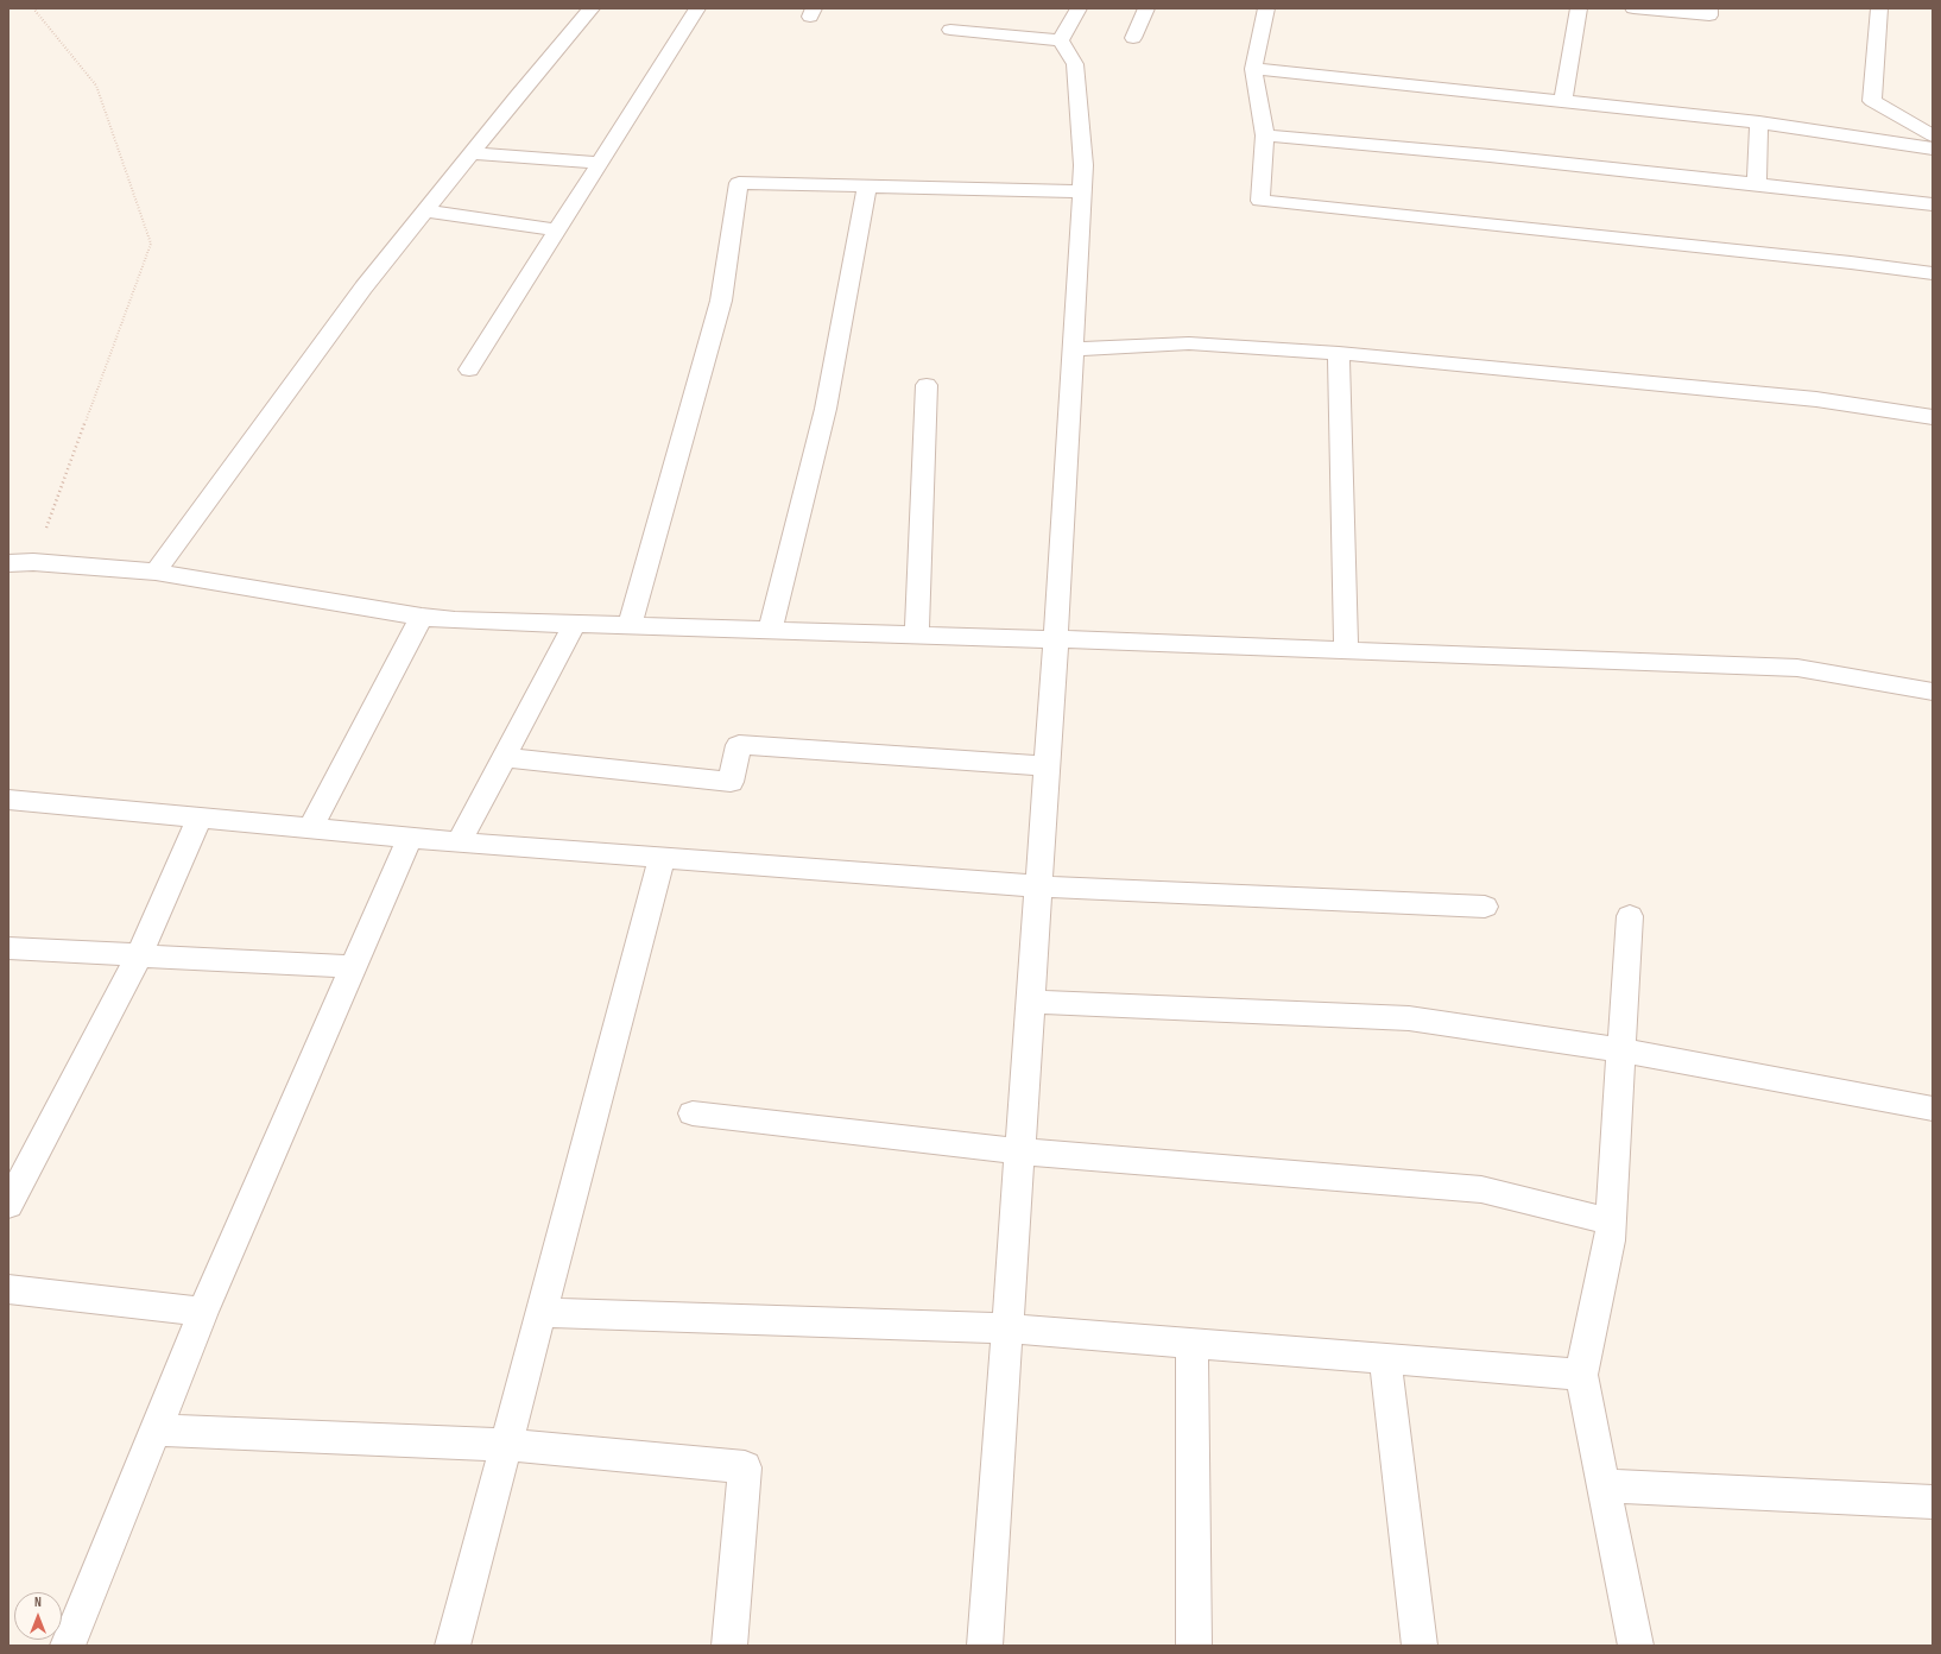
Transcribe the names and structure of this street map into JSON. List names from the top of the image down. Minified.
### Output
{"north":"top"}
